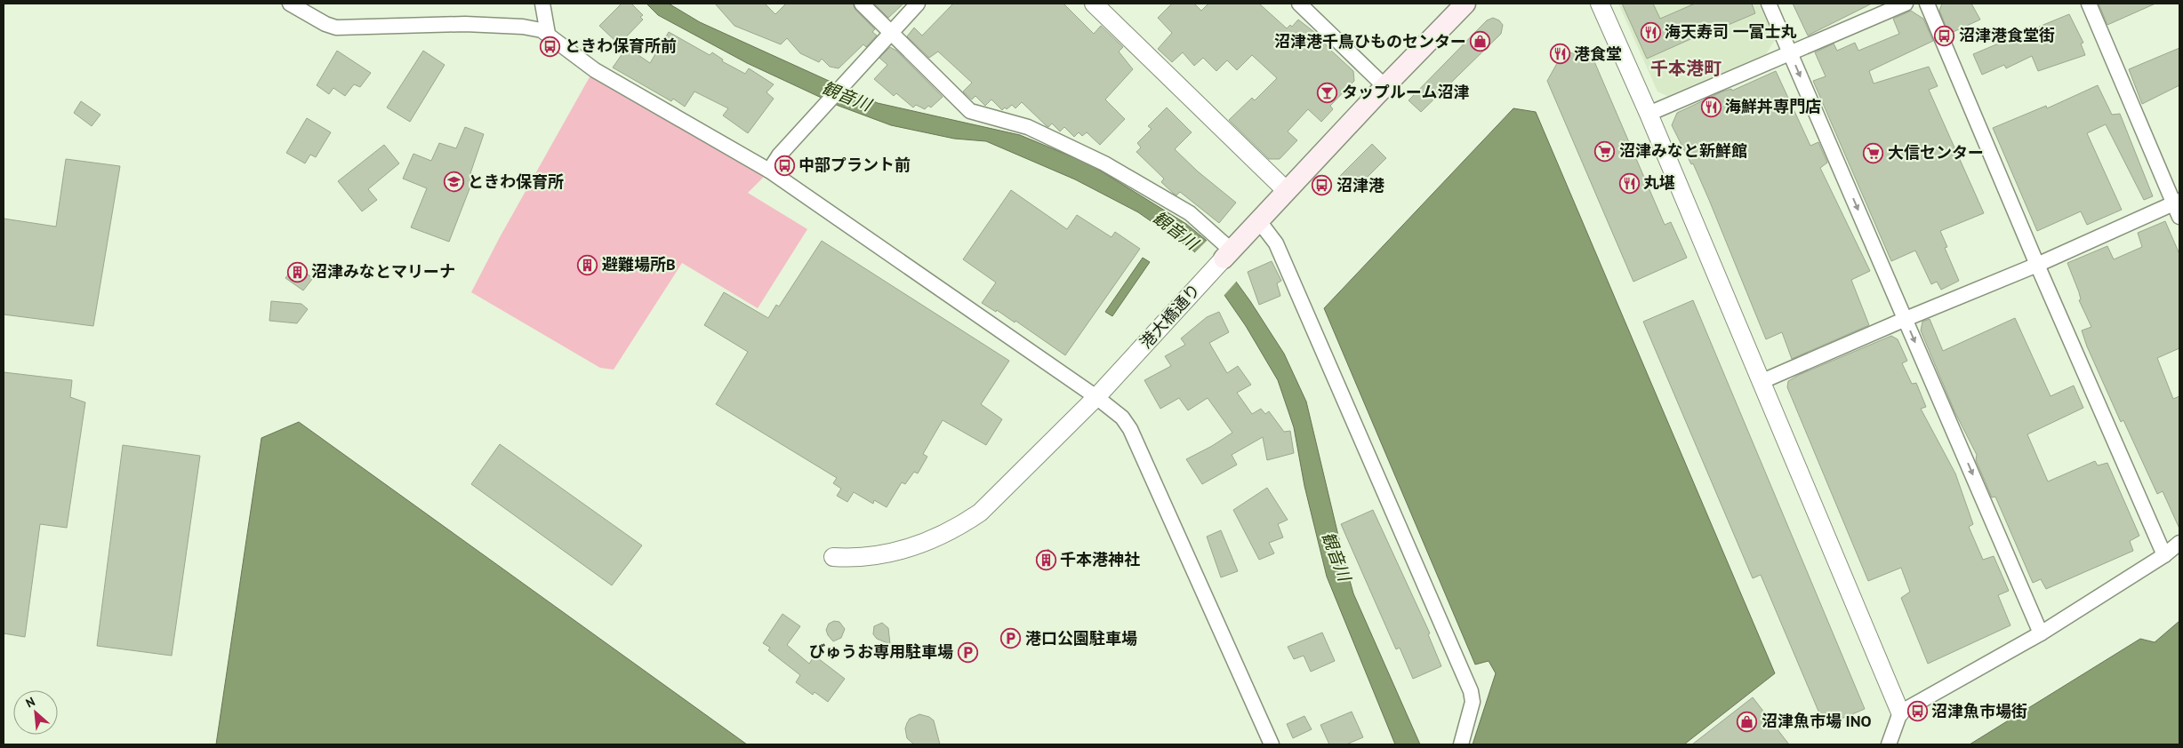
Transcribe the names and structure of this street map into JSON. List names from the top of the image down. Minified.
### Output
{"streets":{"main road":["港大橋通り"]},"districts":["千本港町"],"water":["観音川"],"places":{"restaurant":["海天寿司 一富士丸","港食堂","海鮮丼専門店","丸堪"],"bus stop":["沼津港食堂街","ときわ保育所前","中部プラント前","沼津港","沼津魚市場街"],"shop":["沼津港千鳥ひものセンター","沼津魚市場 INO"],"bar":["タップルーム沼津"],"supermarket":["沼津みなと新鮮館","大信センター"],"school or university":["ときわ保育所"],"building":["避難場所B","沼津みなとマリーナ","千本港神社"],"parking":["港口公園駐車場","びゅうお専用駐車場"]},"north":"top left"}
